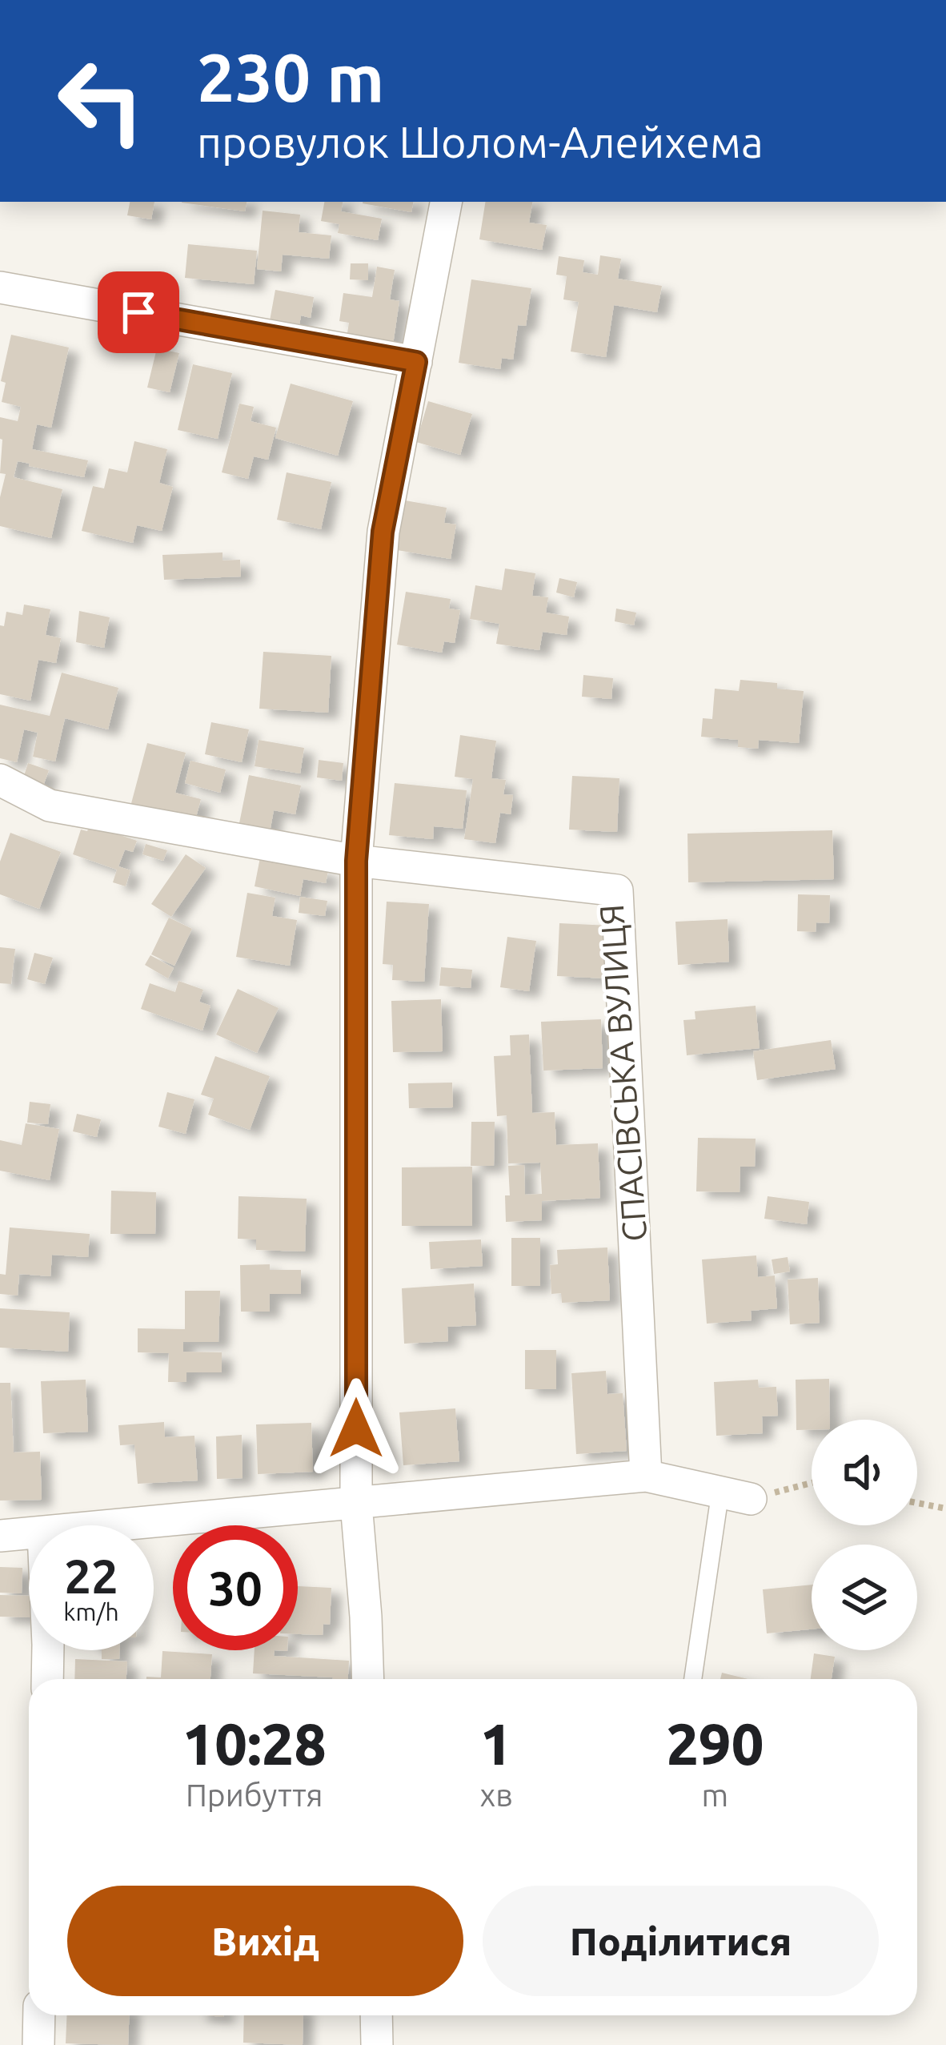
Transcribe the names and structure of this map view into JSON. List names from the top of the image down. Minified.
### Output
{"streets":{"street":["СПАСІВСЬКА ВУЛИЦЯ"]},"page":{"turn":["230 m","провулок Шолом-Алейхема"],"speed":"22 km/h","limit":"30","eta":["10:28","Прибуття","1","хв","290","m"],"buttons":["Вихід","Поділитися"]}}
